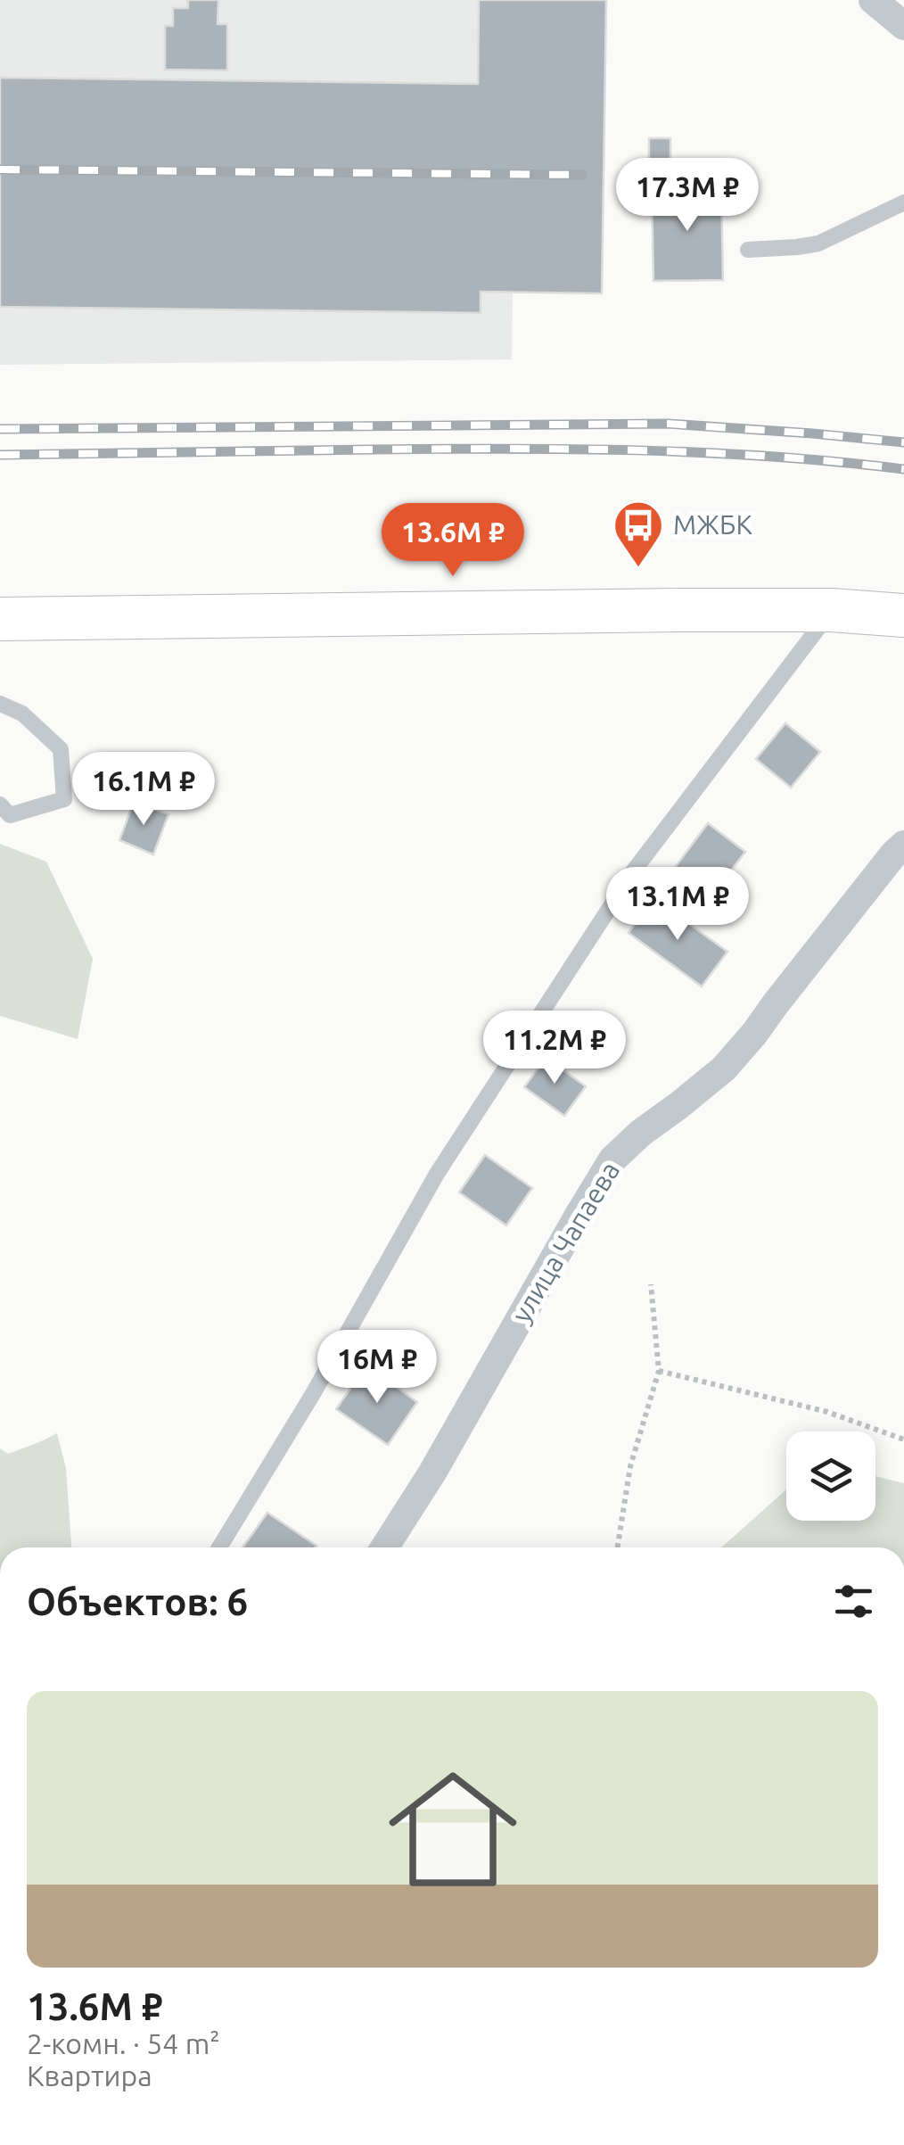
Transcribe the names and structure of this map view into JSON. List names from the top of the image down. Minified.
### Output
{"streets":{"street":["улица Чапаева"]},"places":{"bus stop":["МЖБК"]},"page":{"price":["17.3M ₽","13.6M ₽","16.1M ₽","13.1M ₽","11.2M ₽","16M ₽"],"heading":"Объектов: 6","list":[{"name":"13.6M ₽","note":"2-комн. · 54 m² · Квартира"}]}}
